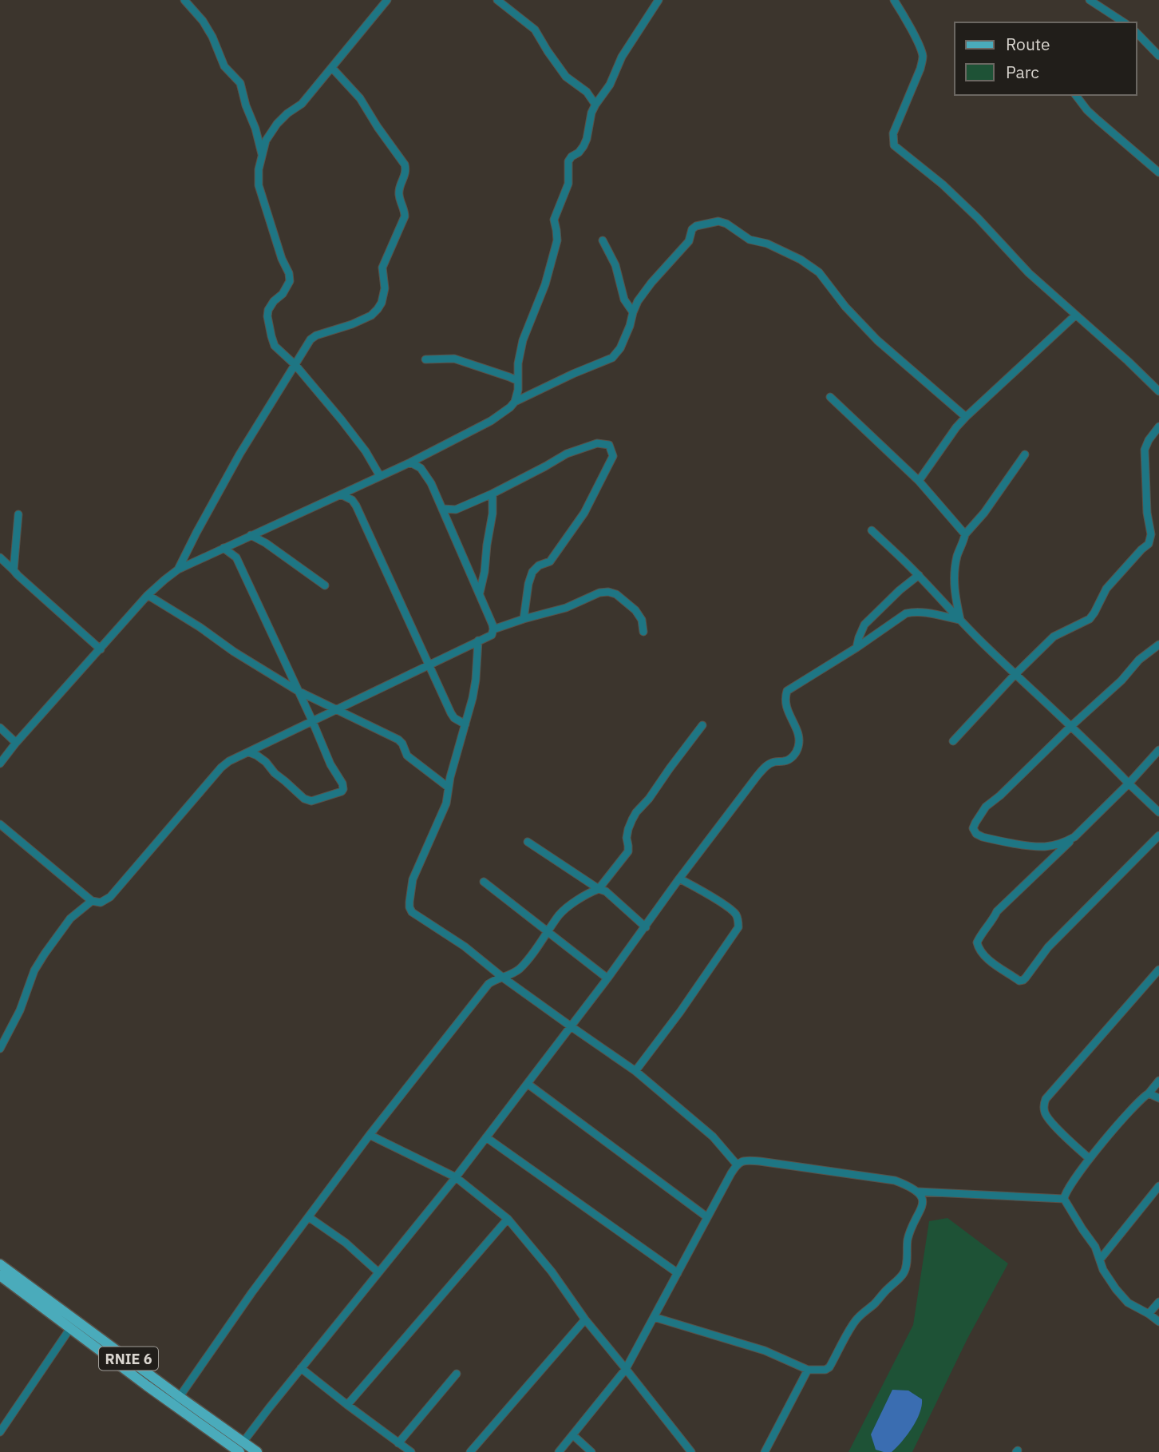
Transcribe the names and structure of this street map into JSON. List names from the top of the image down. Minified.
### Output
{"streets":{"main road":["RNIE 6"]},"legend":["Route","Parc"]}
